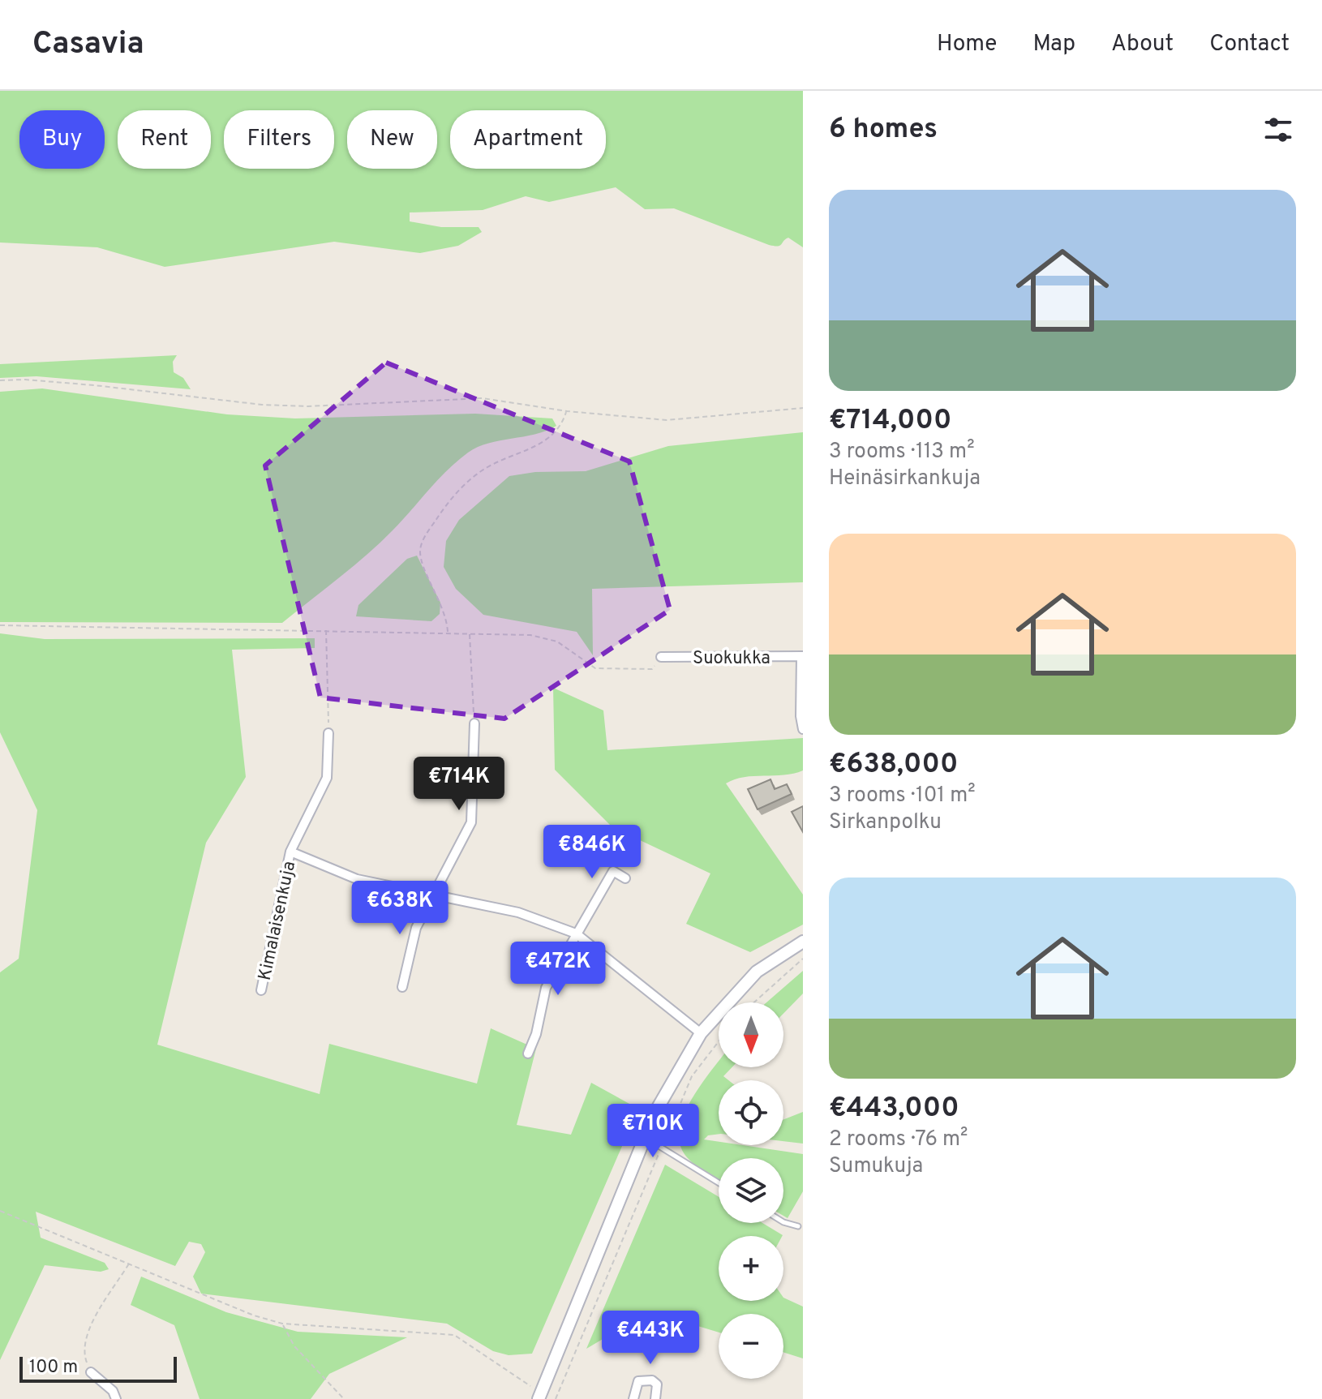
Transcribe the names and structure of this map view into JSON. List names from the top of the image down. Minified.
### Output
{"streets":{"street":["Suokukka","Kimalaisenkuja"]},"scale_bar":"100 m","north":"bottom","page":{"header":"Casavia","nav":["Home","Map","About","Contact"],"heading":"6 homes","chip":["Buy","Rent","Filters","New","Apartment"],"list":[{"name":"€714,000","note":"3 rooms · 113 m² · Heinäsirkankuja"},{"name":"€638,000","note":"3 rooms · 101 m² · Sirkanpolku"},{"name":"€443,000","note":"2 rooms · 76 m² · Sumukuja"}],"price":["€714K","€846K","€638K","€472K","€710K","€443K"],"map_buttons":["+","−"],"scale":"100 m"}}
